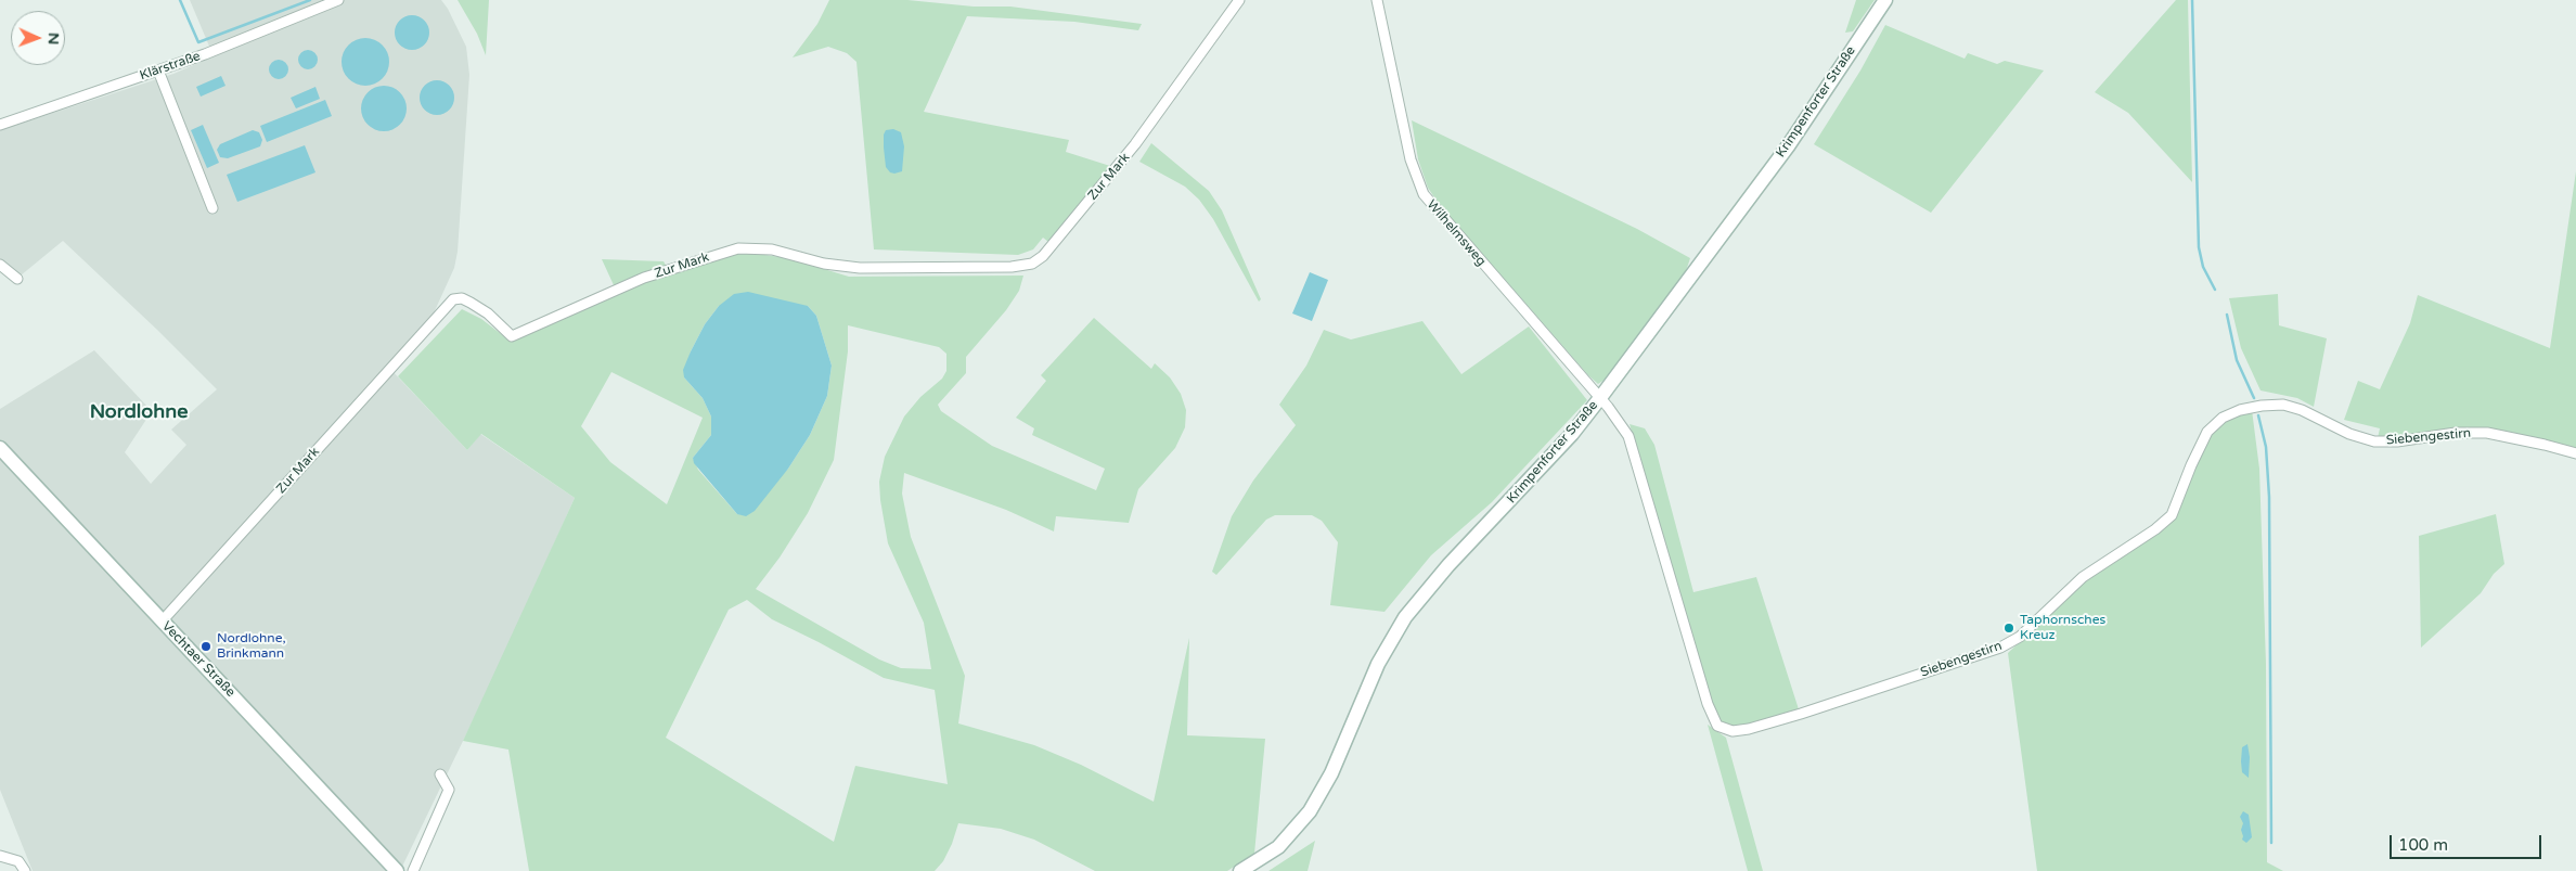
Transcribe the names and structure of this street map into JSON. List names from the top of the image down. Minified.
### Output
{"streets":{"street":["Klärstraße","Krimpenforter Straße","Zur Mark","Wilhelmsweg","Siebengestirn","Vechtaer Straße"]},"crossings":[["Krimpenforter Straße","Wilhelmsweg"],["Krimpenforter Straße","Siebengestirn"],["Zur Mark","Vechtaer Straße"],["Wilhelmsweg","Siebengestirn"]],"districts":["Nordlohne"],"places":["Taphornsches Kreuz","Nordlohne, Brinkmann"],"scale_bar":"100 m","north":"right"}
